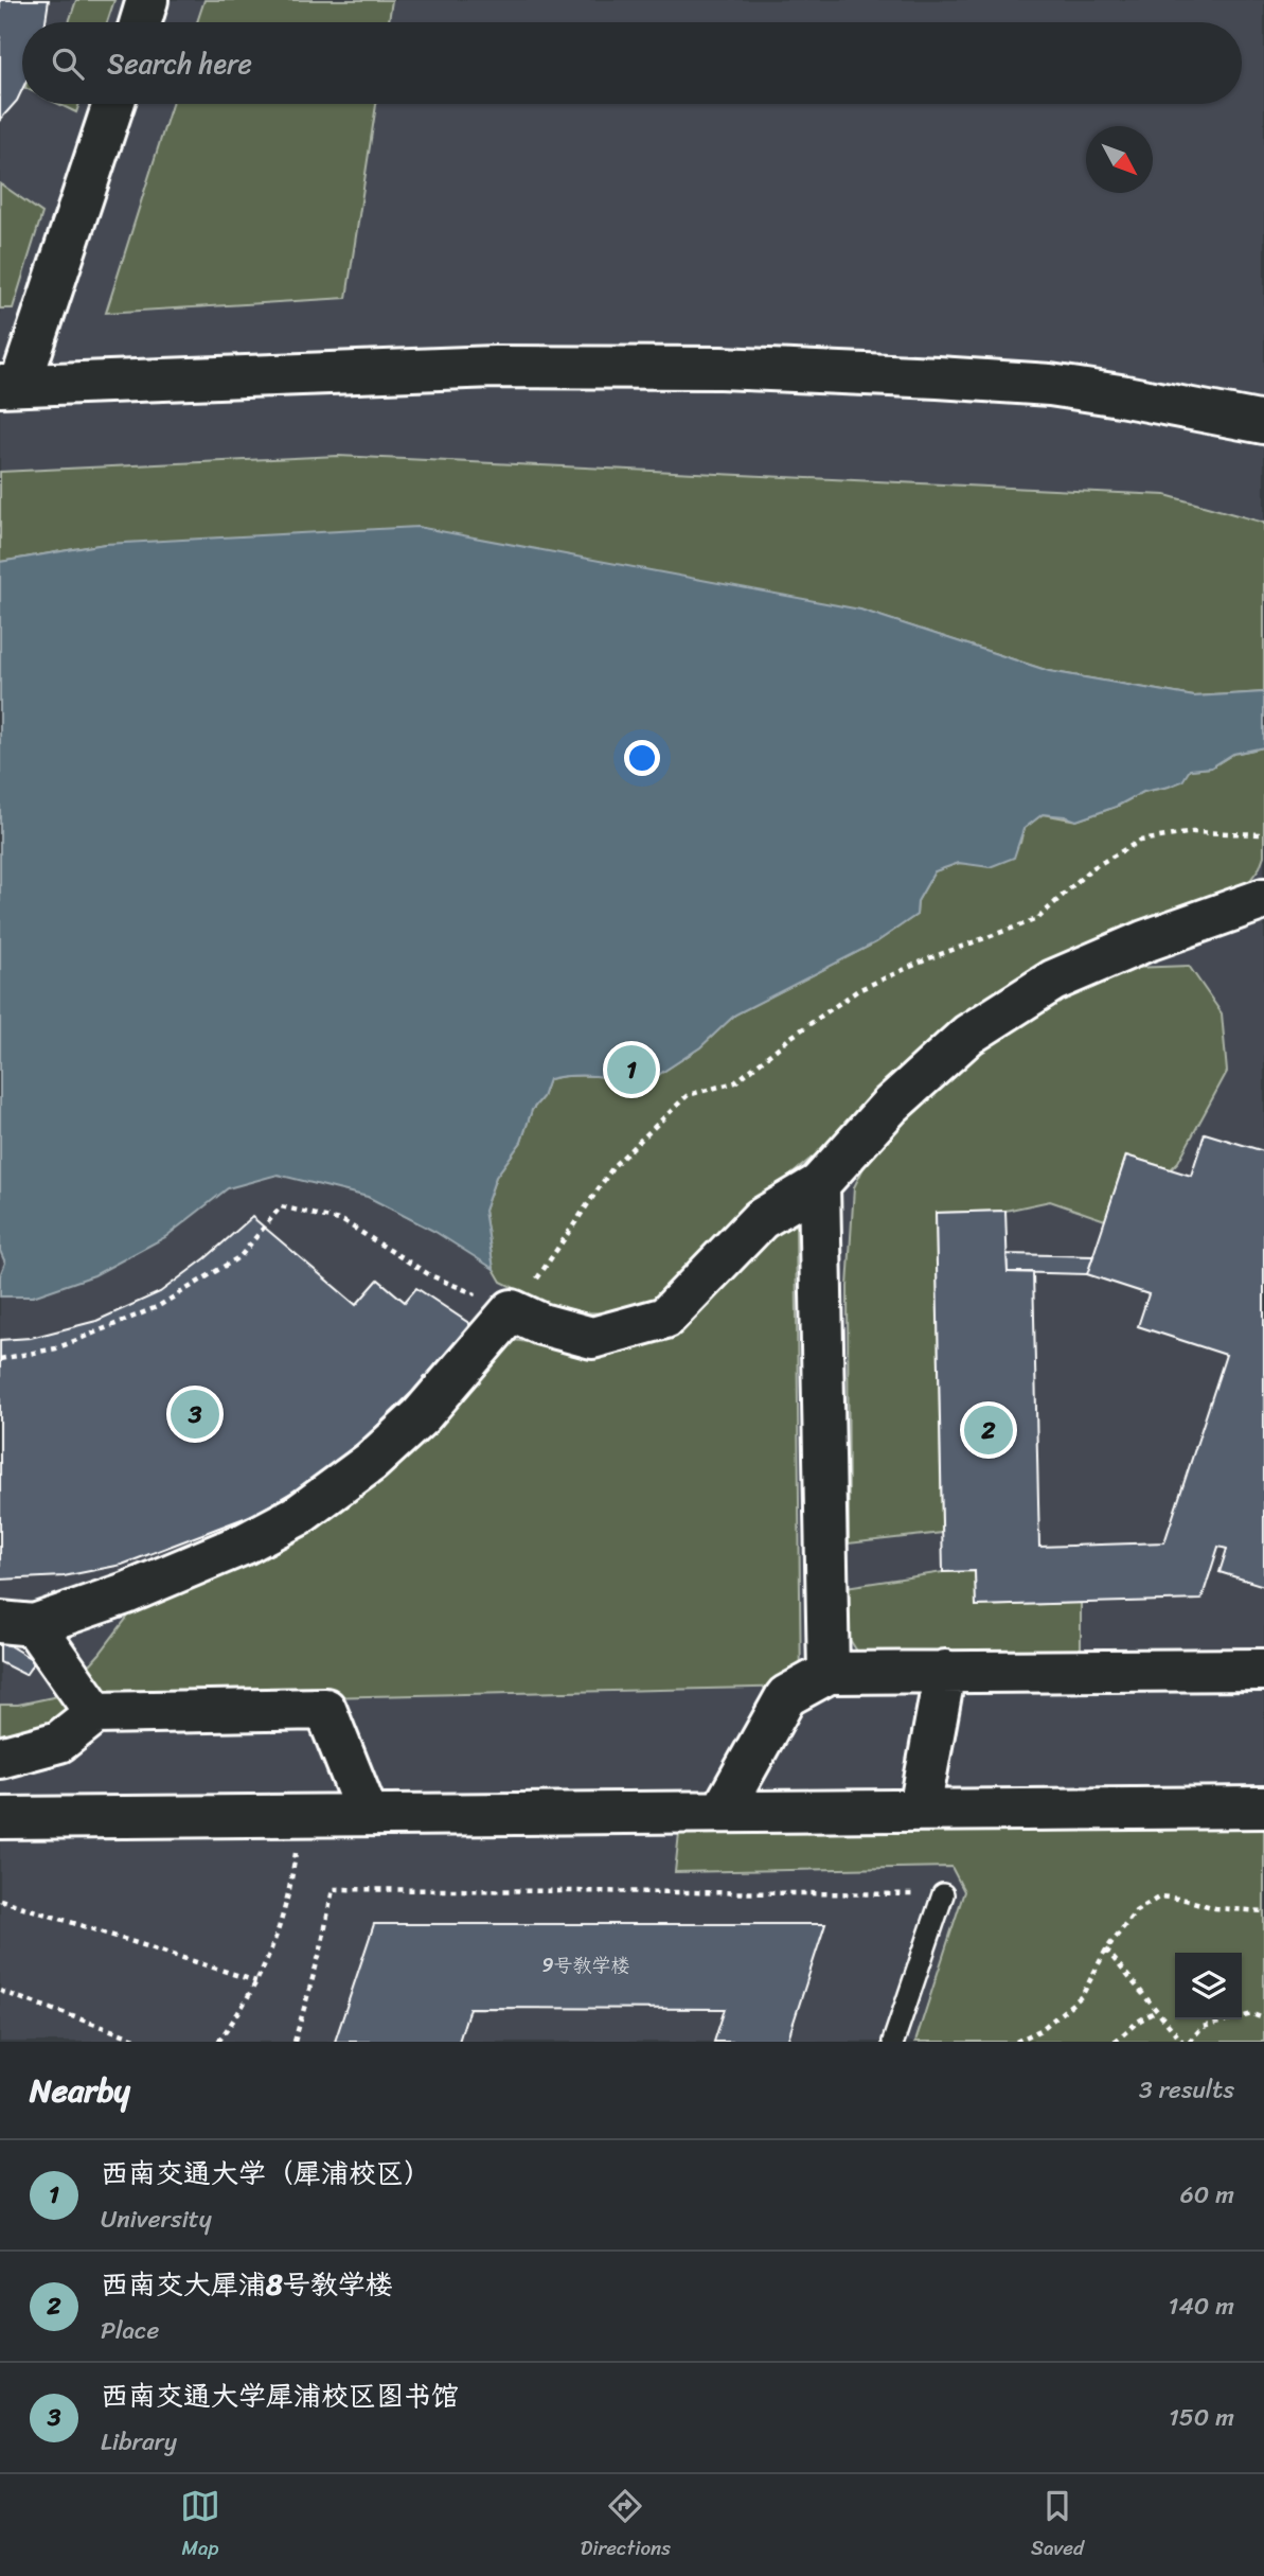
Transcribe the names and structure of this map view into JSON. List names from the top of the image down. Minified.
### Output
{"house_numbers":["9号教学楼"],"north":"bottom right","page":{"search":"Search here","pins":["1","3","2"],"heading":["Nearby","3 results"],"list":[{"mark":"1","name":"西南交通大学（犀浦校区）","note":"University","value":"60 m"},{"mark":"2","name":"西南交大犀浦8号教学楼","note":"Place","value":"140 m"},{"mark":"3","name":"西南交通大学犀浦校区图书馆","note":"Library","value":"150 m"}],"nav":["Map","Directions","Saved"]}}
